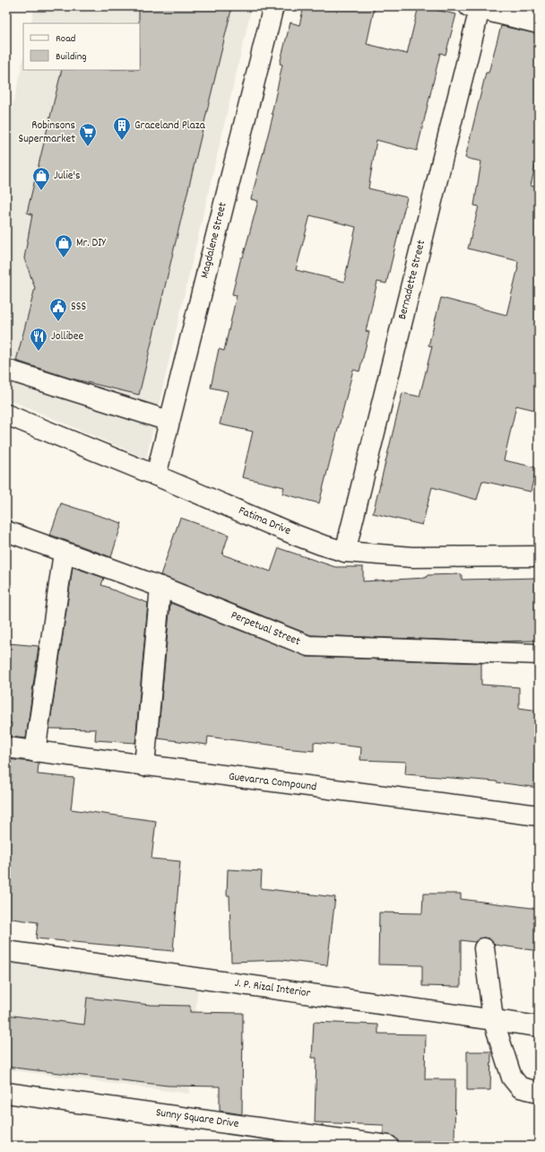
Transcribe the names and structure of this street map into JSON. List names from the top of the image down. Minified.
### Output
{"streets":{"street":["Magdalene Street","Bernadette Street","Fatima Drive","Perpetual Street","Guevarra Compound","J. P. Rizal Interior","Sunny Square Drive"]},"crossings":[["Magdalene Street","Fatima Drive"],["Bernadette Street","Fatima Drive"]],"places":{"building":["Graceland Plaza"],"supermarket":["Robinsons Supermarket"],"shop":["Julie's","Mr. DIY"],"public building":["SSS"],"restaurant":["Jollibee"]},"legend":["Road","Building"]}
